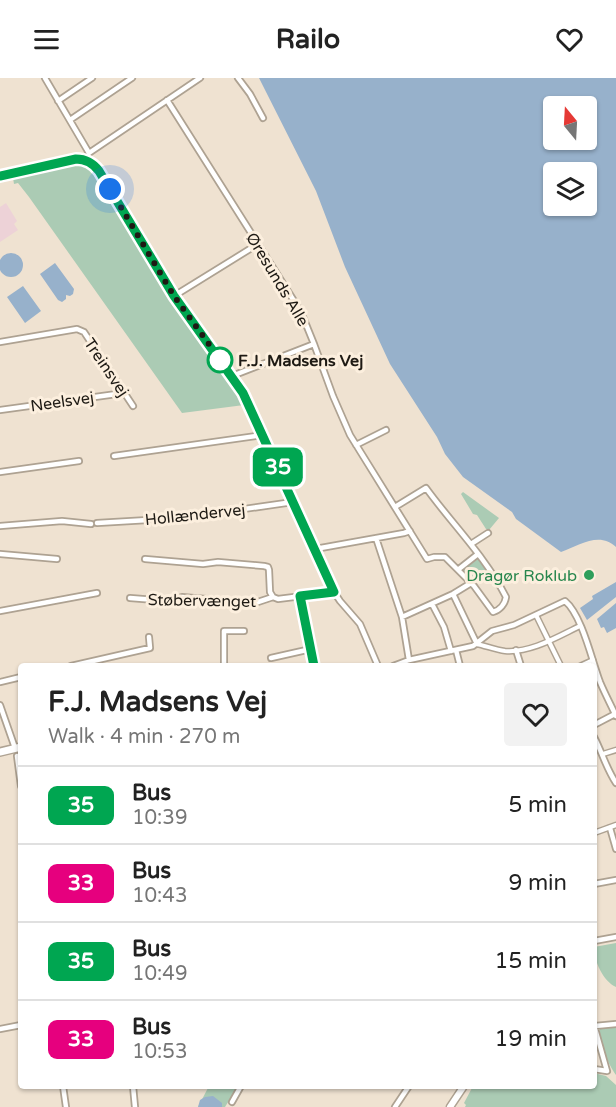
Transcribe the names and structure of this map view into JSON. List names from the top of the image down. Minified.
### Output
{"streets":{"street":["Øresunds Alle","Treinsvej","Neelsvej","Hollændervej","Støbervænget"]},"crossings":[["Treinsvej","Neelsvej"]],"places":["F.J. Madsens Vej","Dragør Roklub"],"lines":["bus line 35"],"north":"top","page":{"header":"Railo","on_map":"35","heading":["F.J. Madsens Vej","Walk · 4 min · 270 m"],"list":[{"mark":"35","name":"Bus","note":"10:39","value":"5 min"},{"mark":"33","name":"Bus","note":"10:43","value":"9 min"},{"mark":"35","name":"Bus","note":"10:49","value":"15 min"},{"mark":"33","name":"Bus","note":"10:53","value":"19 min"}]}}
